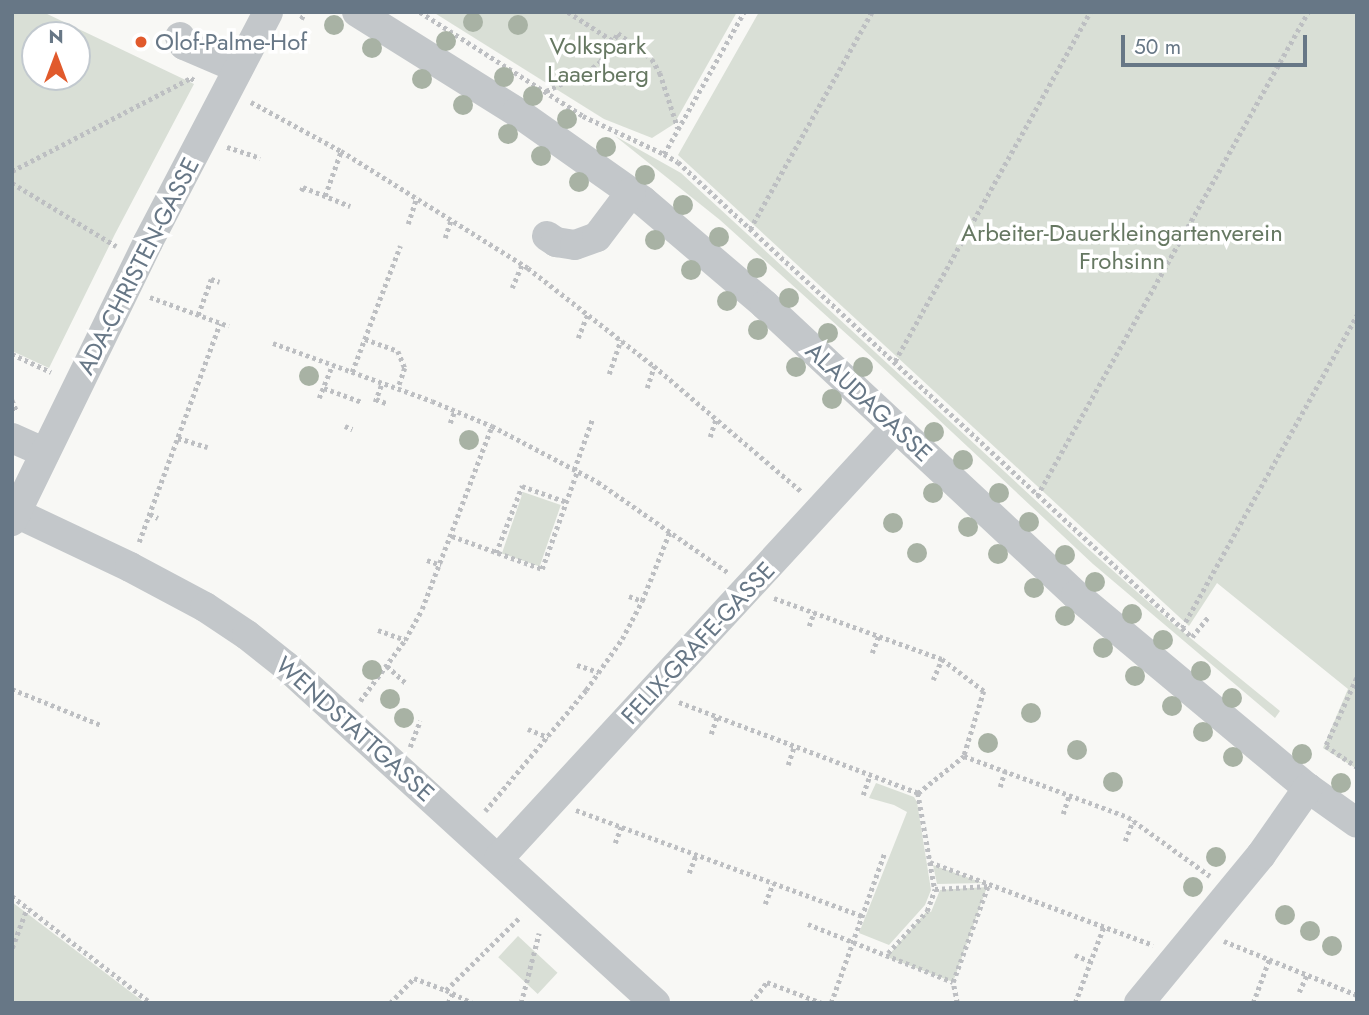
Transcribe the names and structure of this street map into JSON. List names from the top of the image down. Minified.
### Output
{"streets":{"street":["ADA-CHRISTEN-GASSE","ALAUDAGASSE","FELIX-GRAFE-GASSE","WENDSTATTGASSE"]},"crossings":[["ADA-CHRISTEN-GASSE","WENDSTATTGASSE"],["ALAUDAGASSE","FELIX-GRAFE-GASSE"],["FELIX-GRAFE-GASSE","WENDSTATTGASSE"]],"parks":["Volkspark Laaerberg","Arbeiter-Dauerkleingartenverein Frohsinn"],"places":["Olof-Palme-Hof"],"scale_bar":"50 m","north":"top"}
